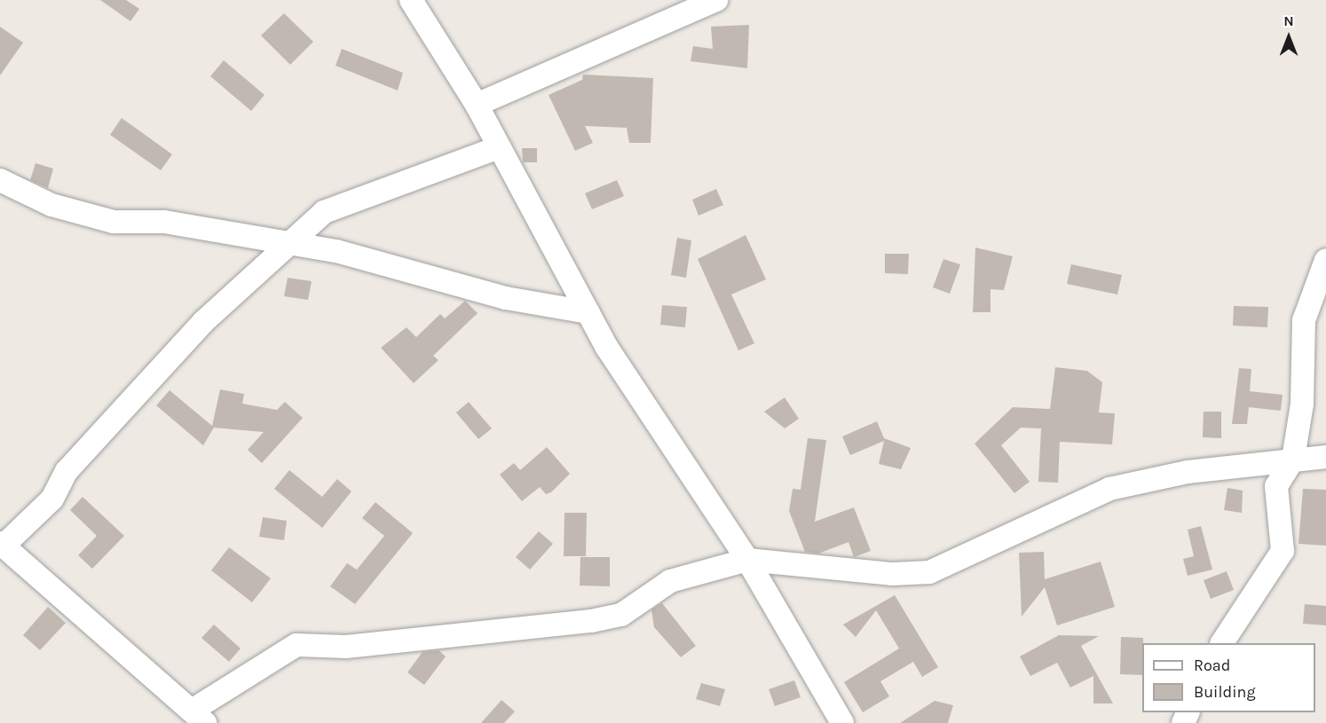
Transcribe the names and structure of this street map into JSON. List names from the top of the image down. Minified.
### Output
{"legend":["Road","Building"],"north":"top"}
